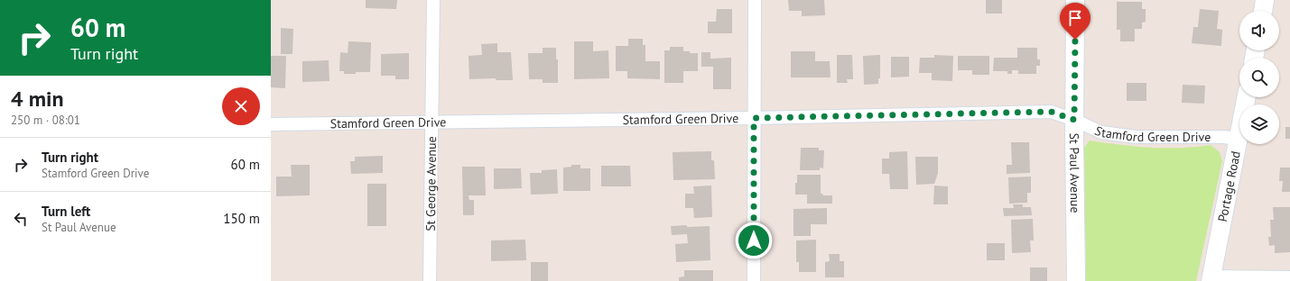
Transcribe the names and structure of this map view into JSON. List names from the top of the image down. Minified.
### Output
{"streets":{"main road":["St Paul Avenue","Portage Road"],"street":["Stamford Green Drive","St George Avenue"]},"crossings":[["Stamford Green Drive","St Paul Avenue"],["Stamford Green Drive","St George Avenue"],["Stamford Green Drive","Portage Road"]],"page":{"turn":["60 m","Turn right"],"heading":["4 min","250 m · 08:01"],"list":[{"name":"Turn right","note":"Stamford Green Drive","value":"60 m"},{"name":"Turn left","note":"St Paul Avenue","value":"150 m"}]}}
